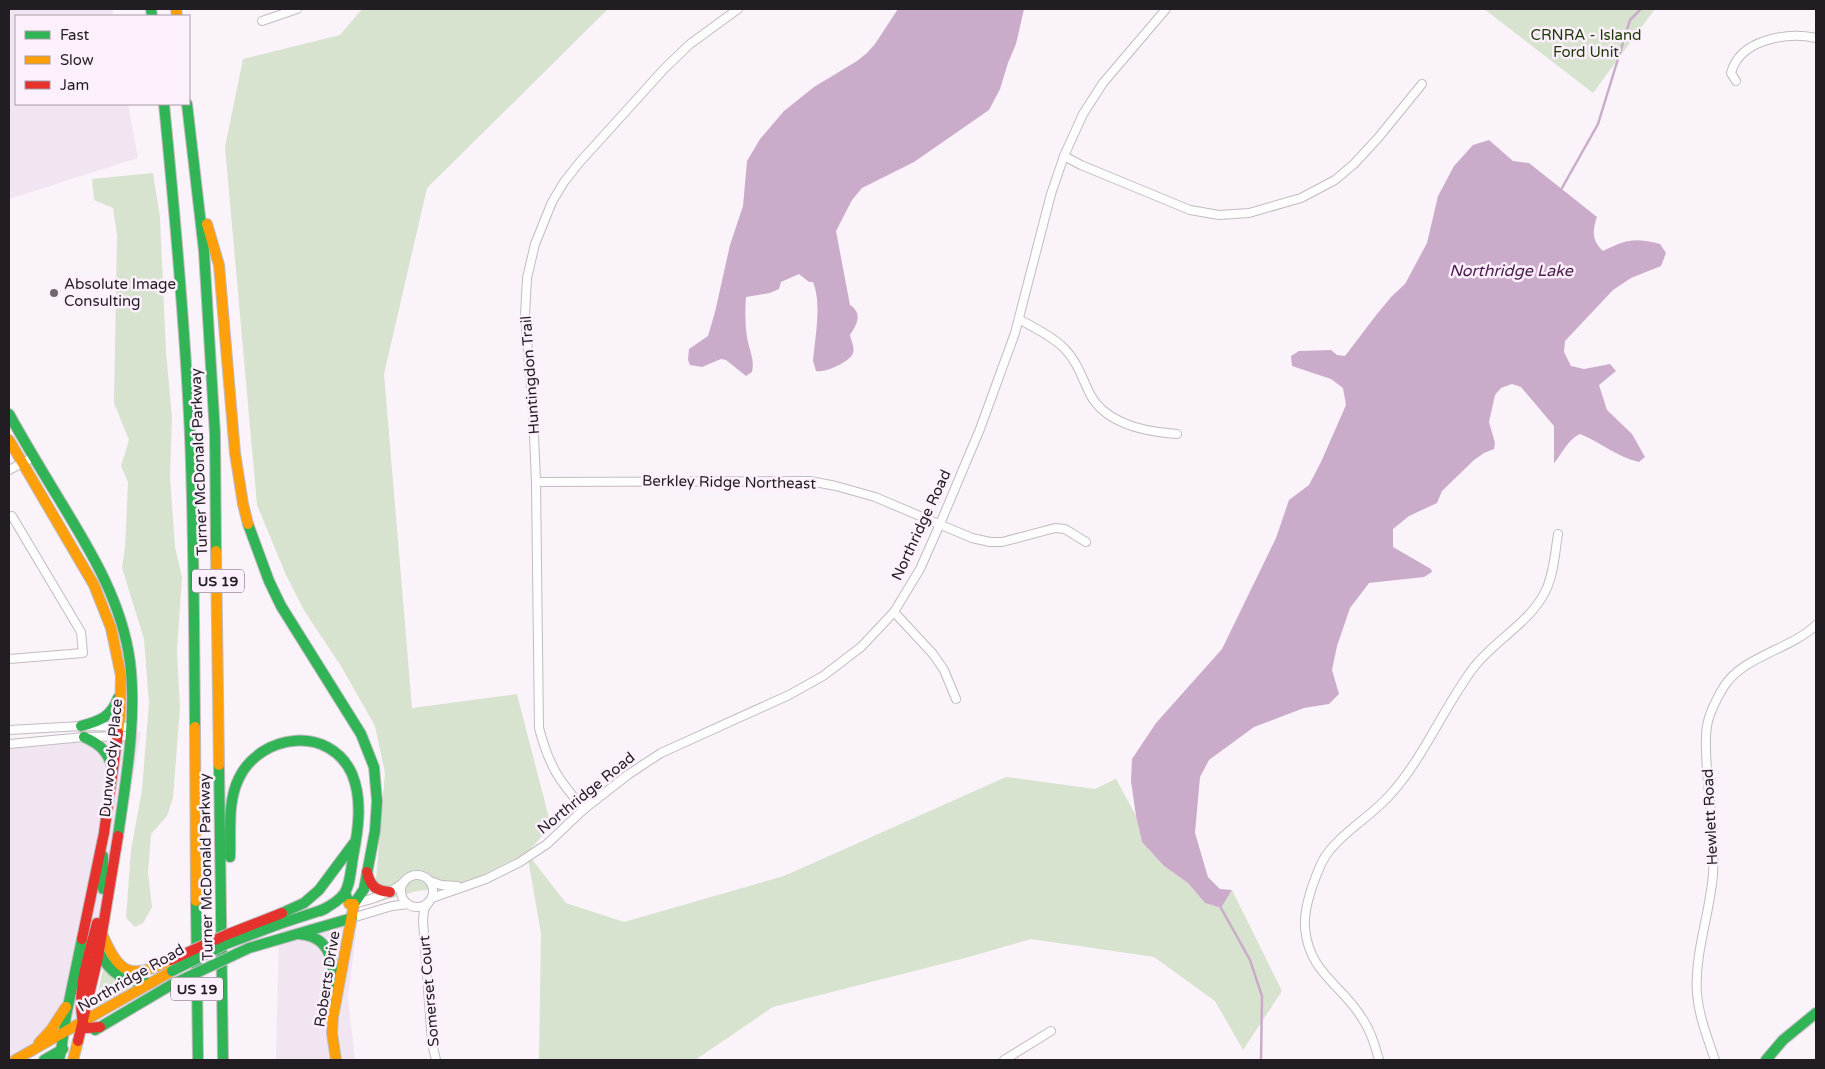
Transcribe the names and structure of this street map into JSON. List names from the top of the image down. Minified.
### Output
{"streets":{"main road":["Turner McDonald Parkway","Northridge Road","US 19","Dunwoody Place","Roberts Drive"],"street":["Huntingdon Trail","Berkley Ridge Northeast","Hewlett Road","Somerset Court"]},"crossings":[["Huntingdon Trail","Berkley Ridge Northeast"],["Huntingdon Trail","Northridge Road"],["Turner McDonald Parkway","Roberts Drive"],["Berkley Ridge Northeast","Northridge Road"],["Northridge Road","Dunwoody Place"],["Northridge Road","Roberts Drive"],["Northridge Road","Somerset Court"]],"water":["Northridge Lake"],"parks":["CRNRA - Island Ford Unit"],"places":["Absolute Image Consulting"],"legend":["Fast","Slow","Jam"]}
